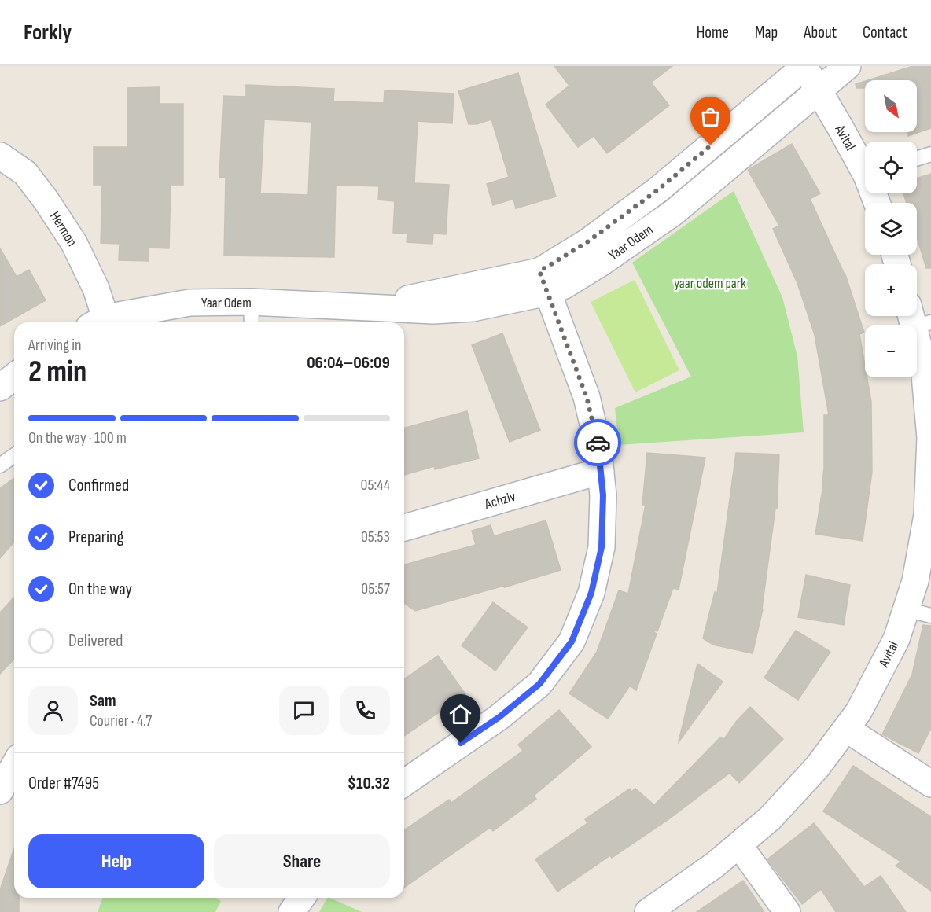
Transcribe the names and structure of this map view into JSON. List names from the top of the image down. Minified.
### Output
{"streets":{"street":["Avital","Hermon","Yaar Odem","Achziv"]},"crossings":[["Avital","Yaar Odem"],["Hermon","Yaar Odem"]],"parks":["yaar odem park"],"north":"bottom right","page":{"header":"Forkly","nav":["Home","Map","About","Contact"],"map_buttons":["+","−"],"heading":["2 min","Arriving in","06:04–06:09"],"panel":["Sam","Courier · 4.7","Order #7495","$10.32"],"bar":"On the way · 100 m","list":[["Confirmed","05:44"],["Preparing","05:53"],["On the way","05:57"],"Delivered"],"buttons":["Help","Share"]}}
